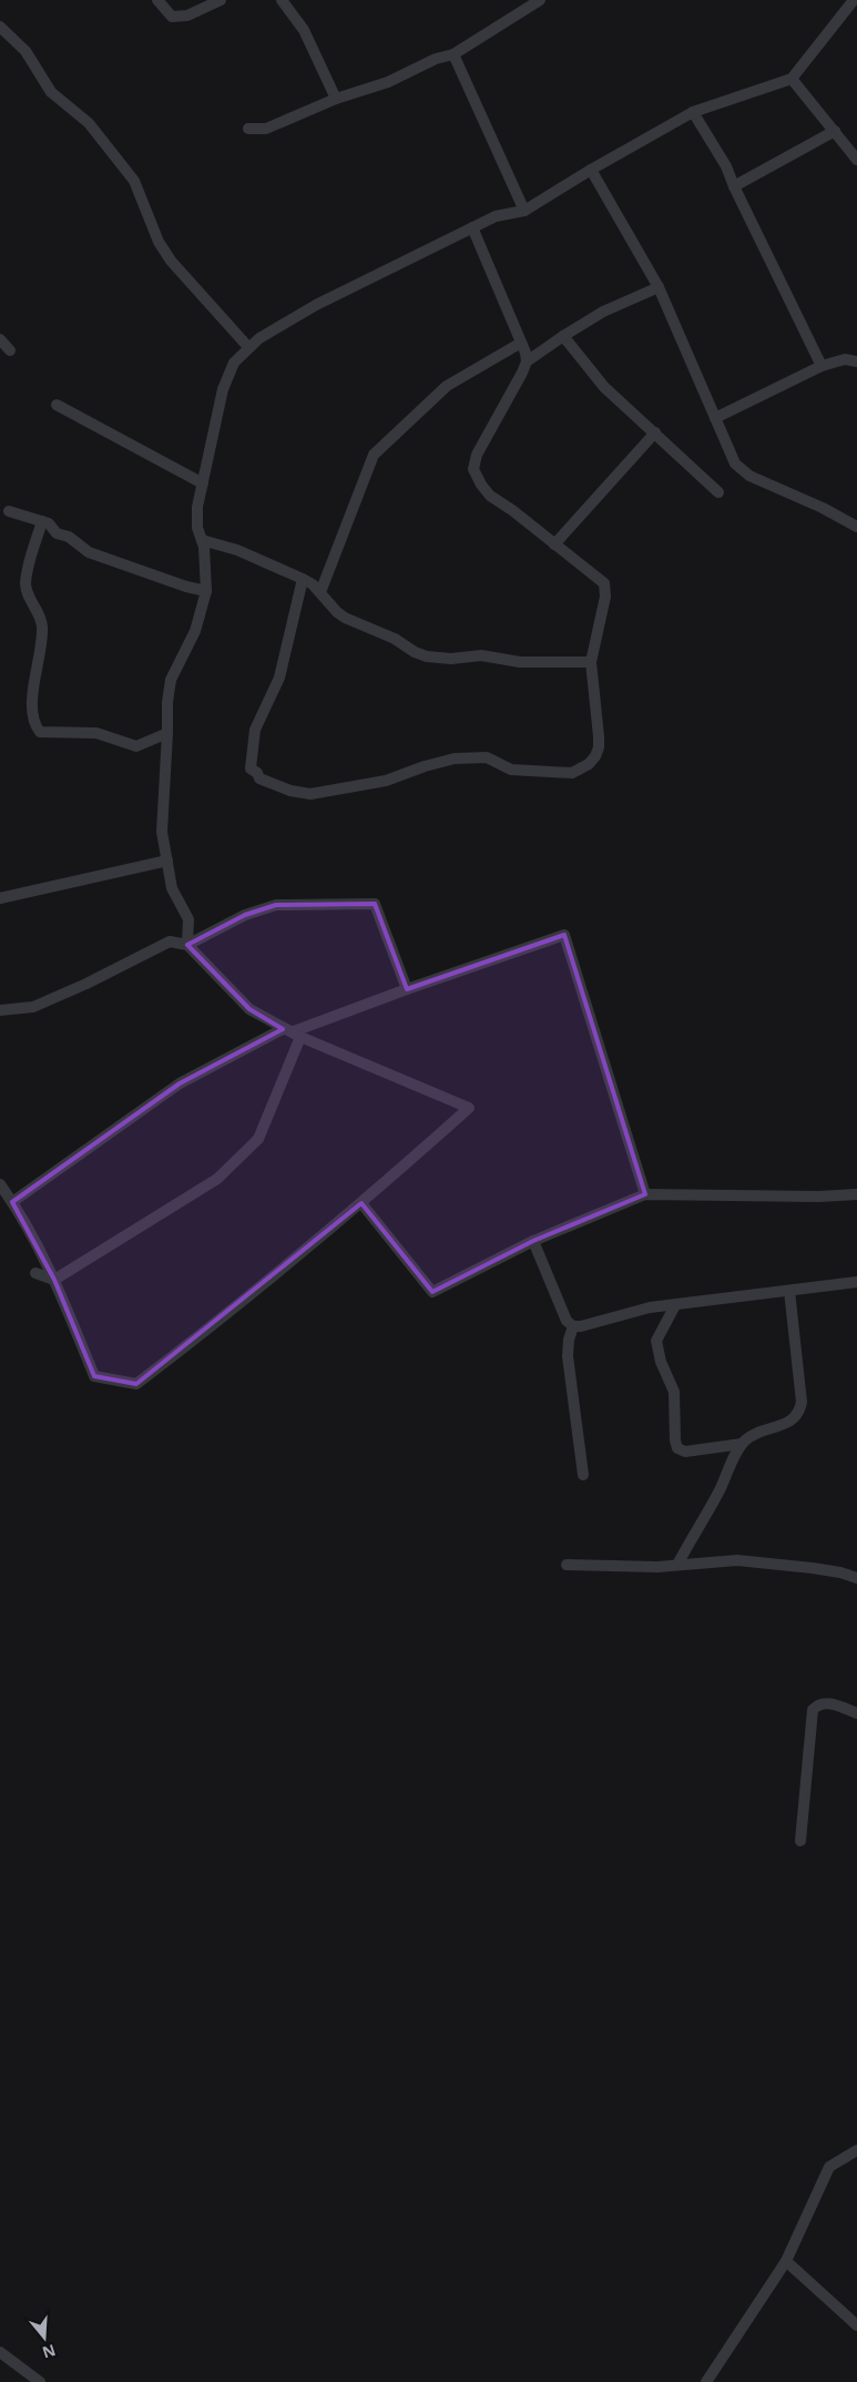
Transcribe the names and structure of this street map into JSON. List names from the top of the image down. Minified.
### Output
{"north":"bottom"}
